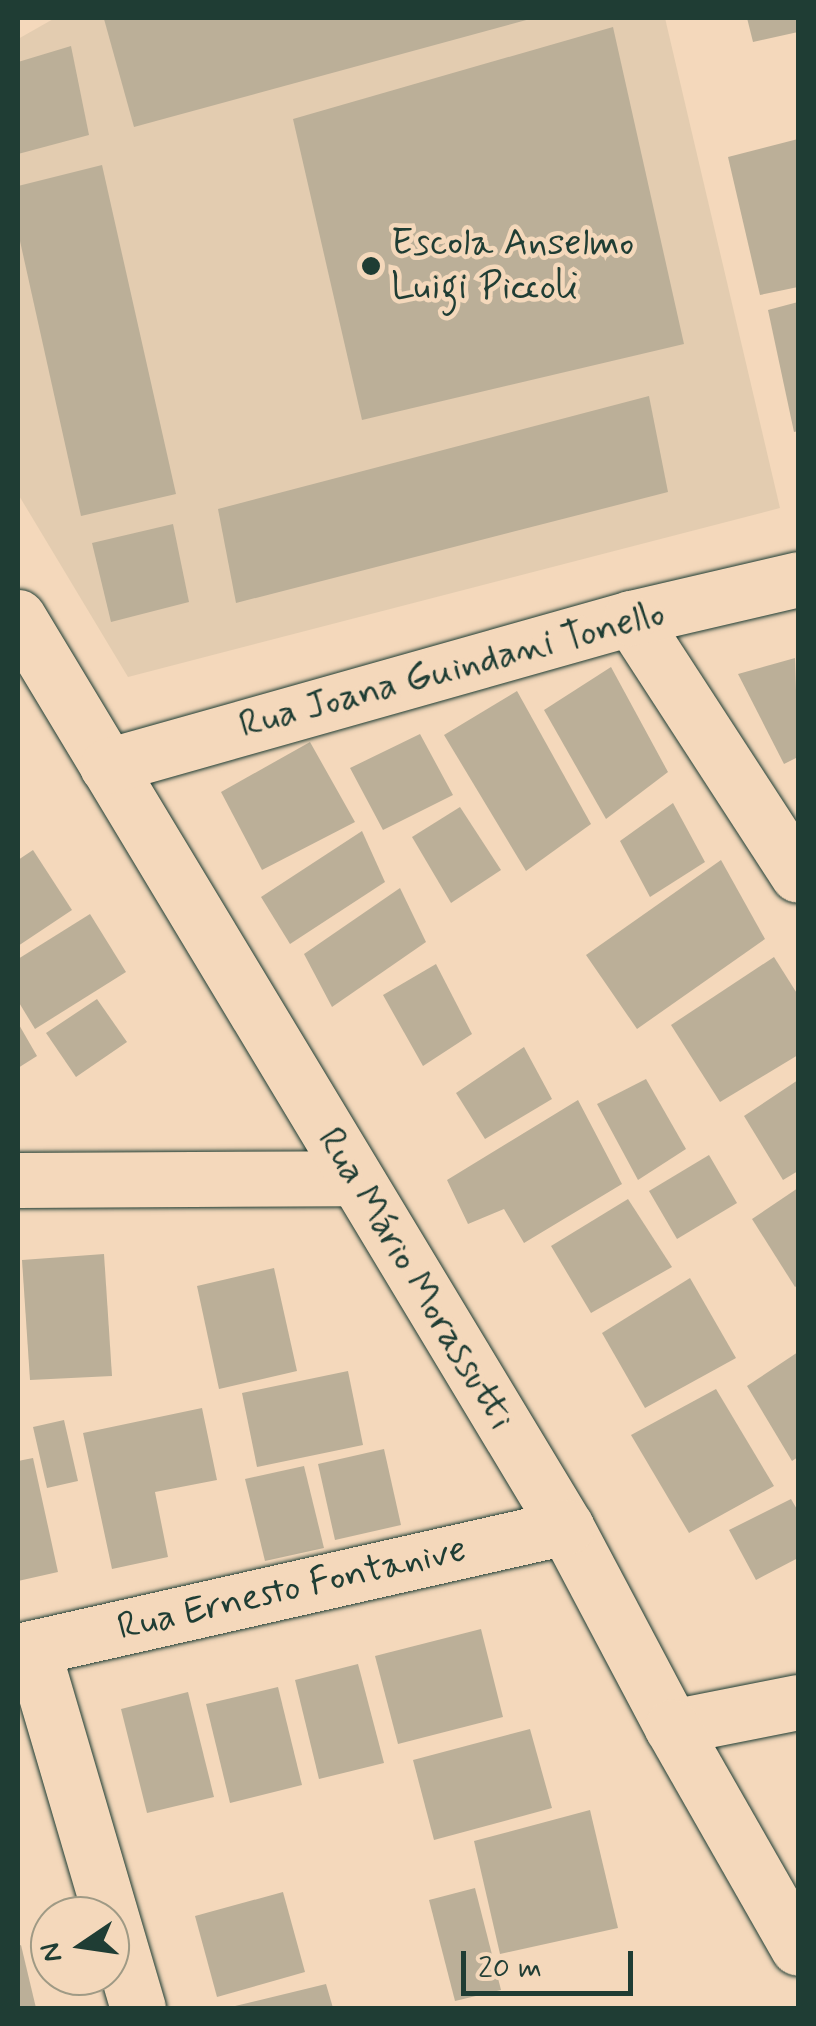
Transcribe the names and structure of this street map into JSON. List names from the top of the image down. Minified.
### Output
{"streets":{"main road":["Rua Joana Guindani Tonello","Rua Mário Morassutti","Rua Ernesto Fontanive"]},"crossings":[["Rua Joana Guindani Tonello","Rua Mário Morassutti"],["Rua Mário Morassutti","Rua Ernesto Fontanive"]],"places":["Escola Anselmo Luigi Piccoli"],"scale_bar":"20 m","north":"left"}
